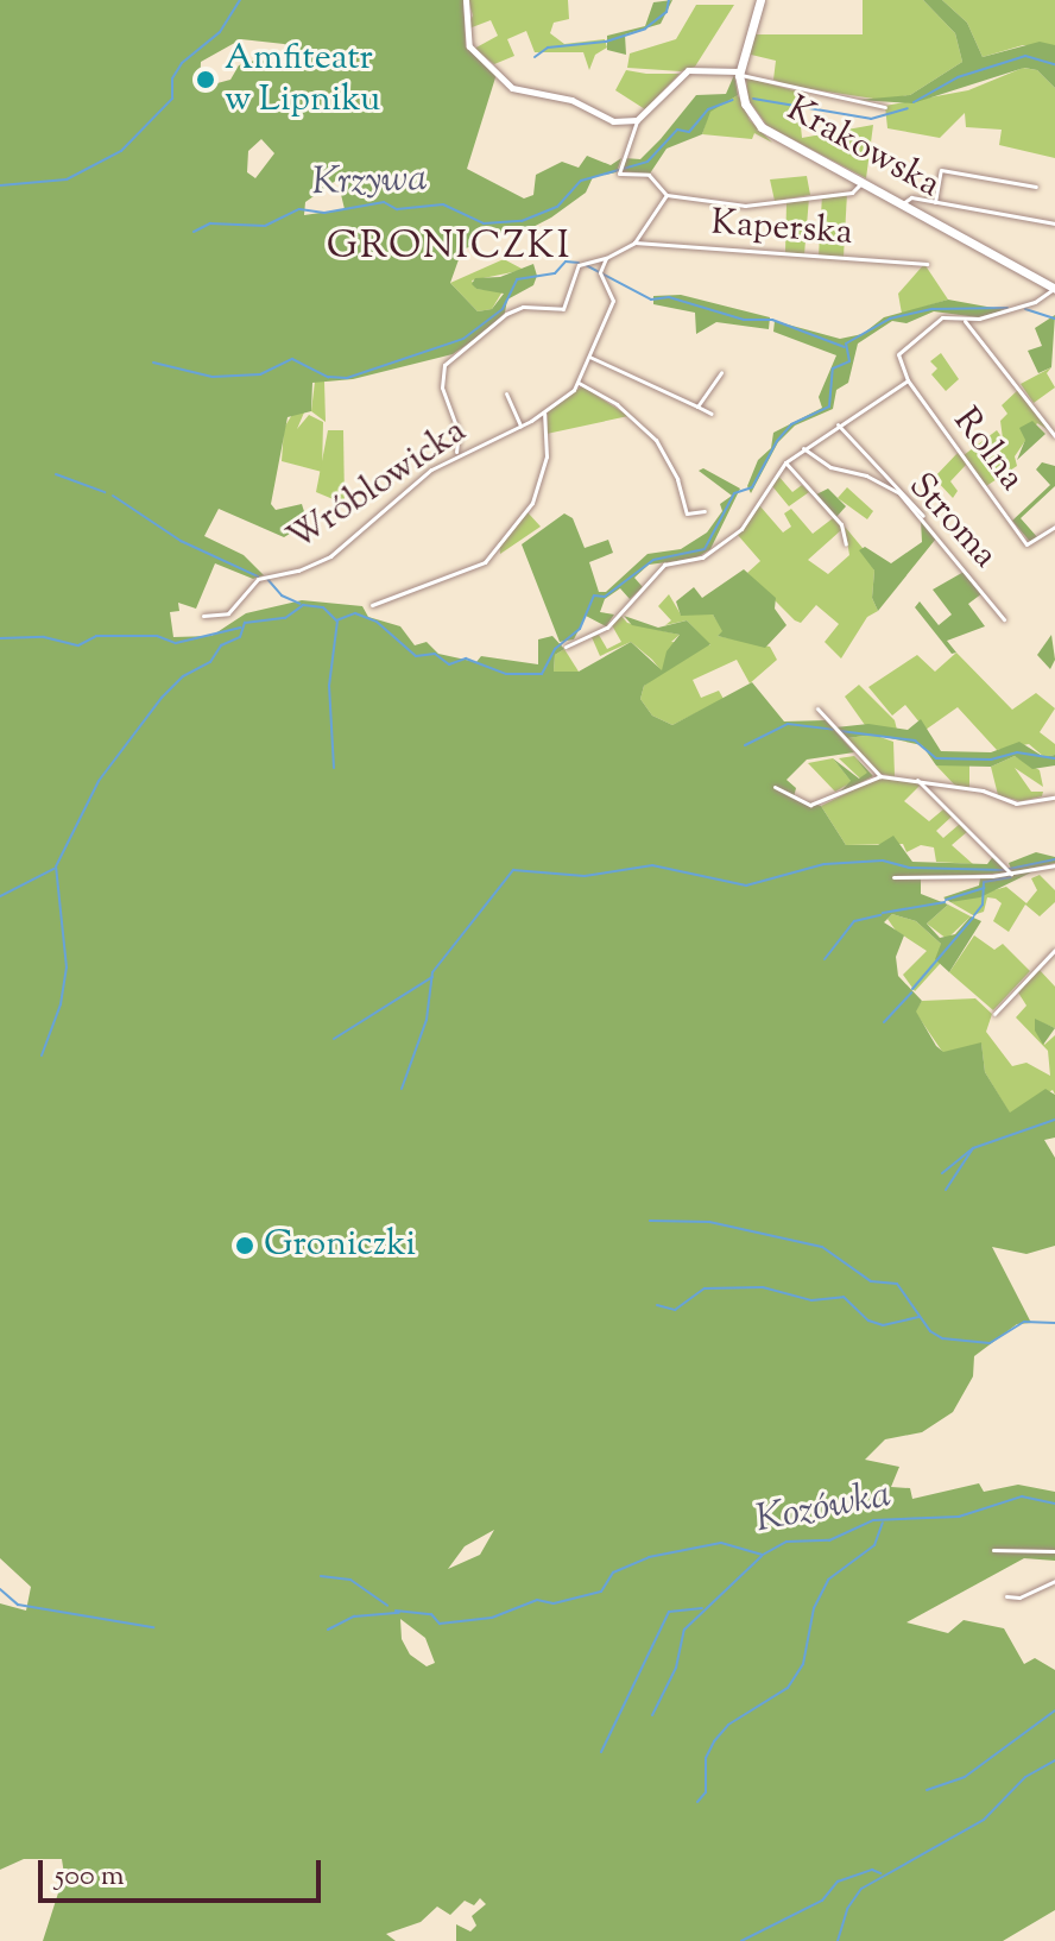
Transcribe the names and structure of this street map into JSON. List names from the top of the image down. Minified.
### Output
{"streets":{"main road":["Krakowska"],"street":["Kaperska","Rolna","Wróblowicka","Stroma"]},"districts":["GRONICZKI"],"water":["Krzywa","Kozówka"],"places":["Amfiteatr w Lipniku","Groniczki"],"scale_bar":"500 m"}
